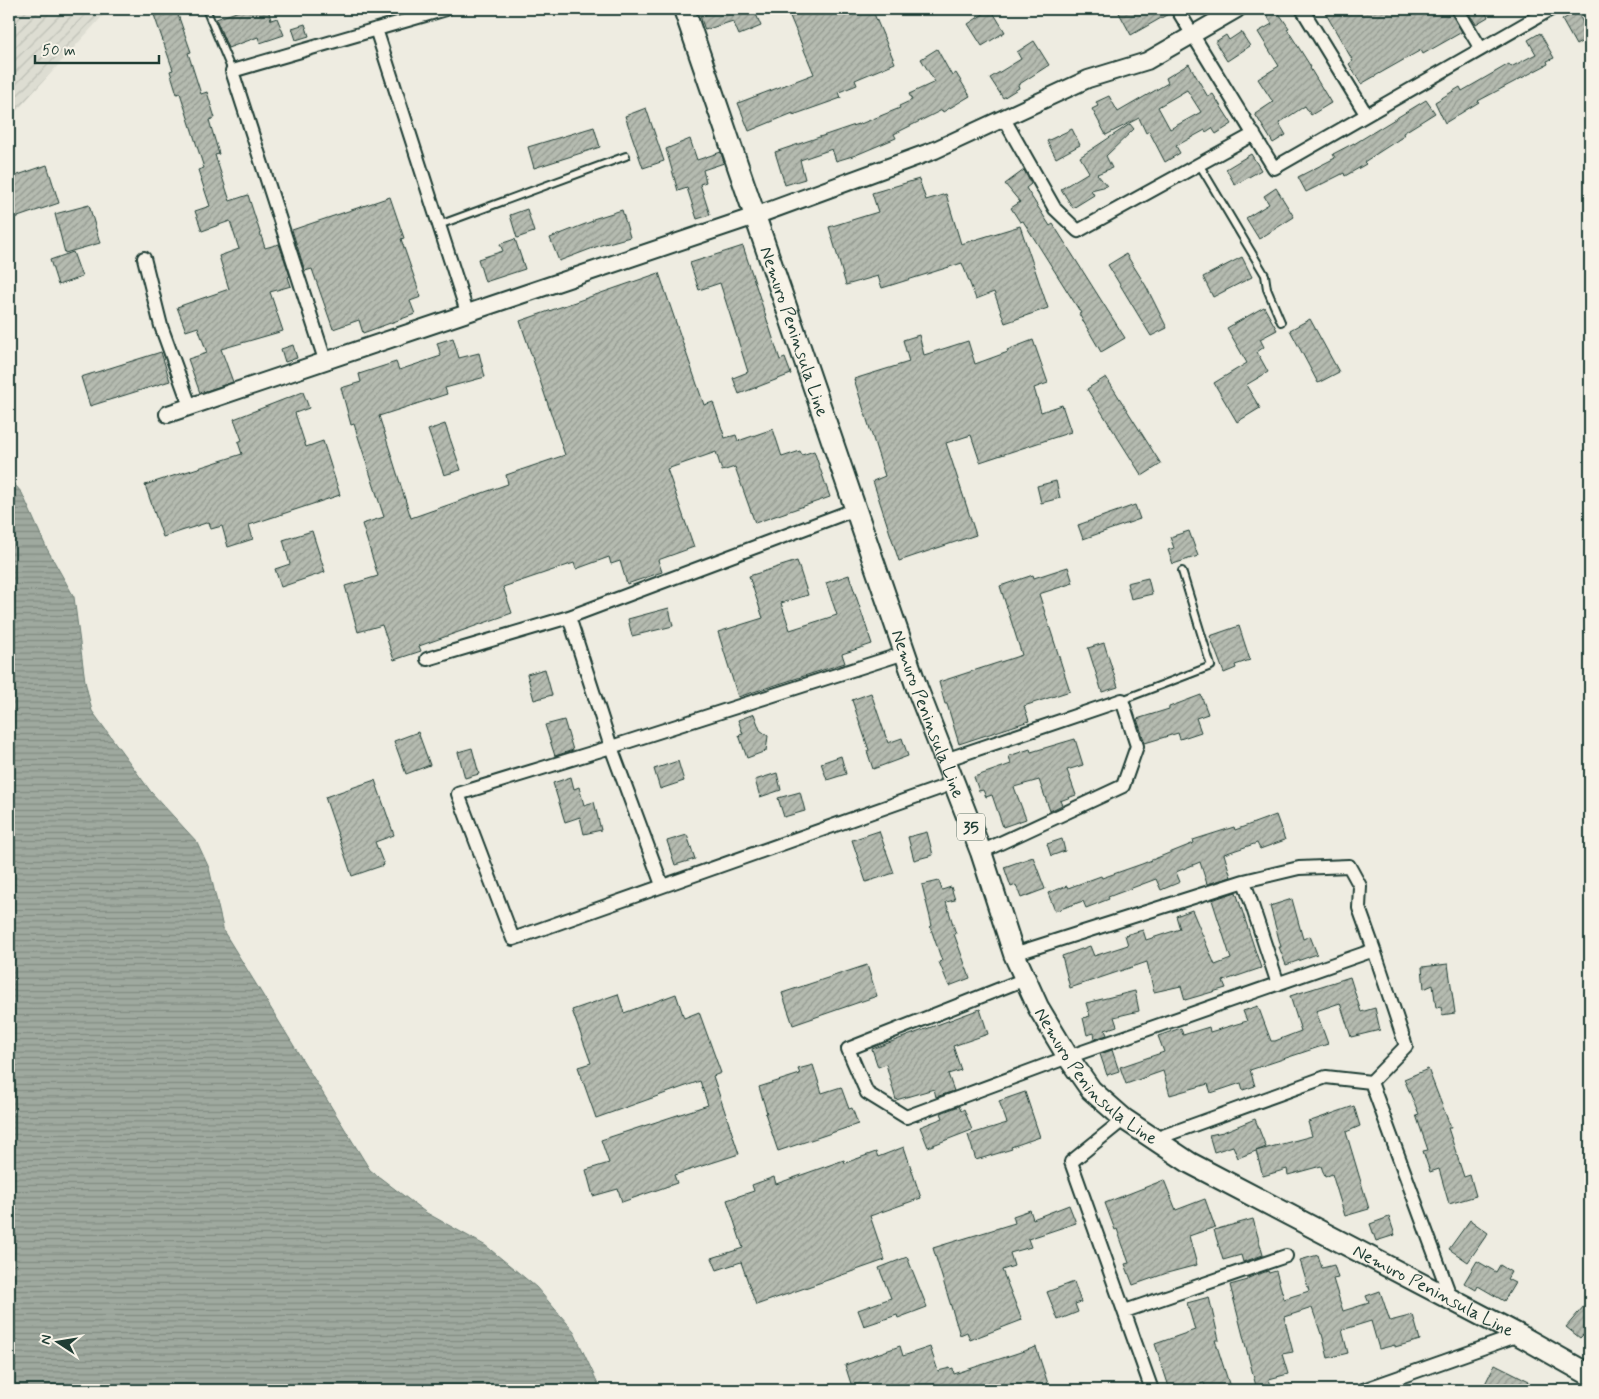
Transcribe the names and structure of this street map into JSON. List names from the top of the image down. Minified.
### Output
{"streets":{"main road":["Nemuro Peninsula Line","35"]},"scale_bar":"50 m","north":"left"}
